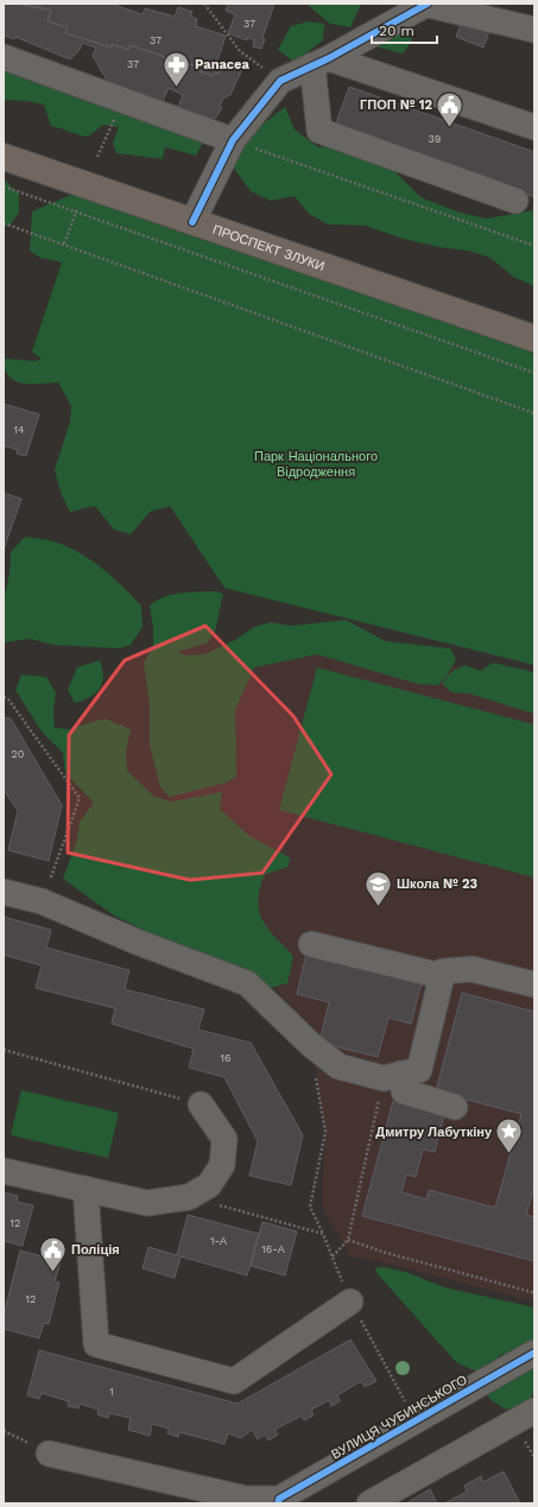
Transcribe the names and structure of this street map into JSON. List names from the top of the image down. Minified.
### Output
{"streets":{"main road":["ПРОСПЕКТ ЗЛУКИ"],"street":["ВУЛИЦЯ ЧУБИНСЬКОГО"]},"parks":["Парк Національного Відродження"],"places":{"pharmacy":["Panacea"],"public building":["ГПОП № 12","Поліція"],"school or university":["Школа № 23"],"place":["Дмитру Лабуткіну"]},"house_numbers":["37","37","37","39","14","20","16","12","1-А","16-А","12","1"],"scale_bar":"20 m"}
